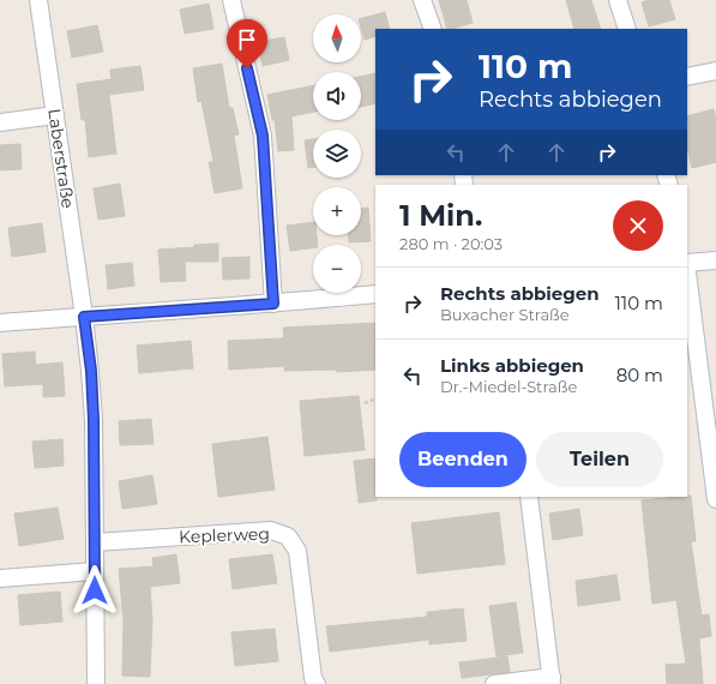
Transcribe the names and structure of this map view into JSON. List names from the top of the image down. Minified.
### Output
{"streets":{"street":["Laberstraße","Keplerweg"]},"crossings":[["Laberstraße","Keplerweg"]],"north":"top","page":{"map_buttons":["+","−"],"turn":["110 m","Rechts abbiegen"],"heading":["1 Min.","280 m · 20:03"],"list":[{"name":"Rechts abbiegen","note":"Buxacher Straße","value":"110 m"},{"name":"Links abbiegen","note":"Dr.-Miedel-Straße","value":"80 m"}],"buttons":["Beenden","Teilen"]}}
